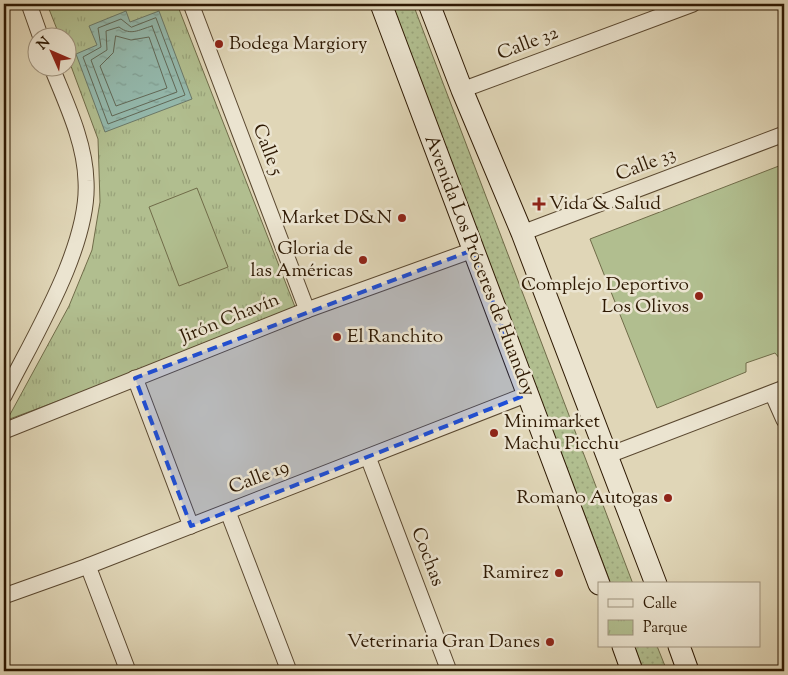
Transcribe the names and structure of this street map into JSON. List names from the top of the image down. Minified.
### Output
{"streets":{"main road":["Avenida Los Próceres de Huandoy"],"street":["Calle 32","Calle 5","Calle 33","Jirón Chavín","Calle 19","Cochas"]},"crossings":[["Calle 5","Jirón Chavín"],["Avenida Los Próceres de Huandoy","Jirón Chavín"],["Avenida Los Próceres de Huandoy","Calle 19"],["Calle 19","Cochas"]],"places":{"other":["Bodega Margiory","Market D&N","Gloria de las Américas","Complejo Deportivo Los Olivos","El Ranchito","Minimarket Machu Picchu","Romano Autogas","Ramirez","Veterinaria Gran Danes"],"health":["Vida & Salud"]},"legend":["Calle","Parque"],"north":"top left"}
